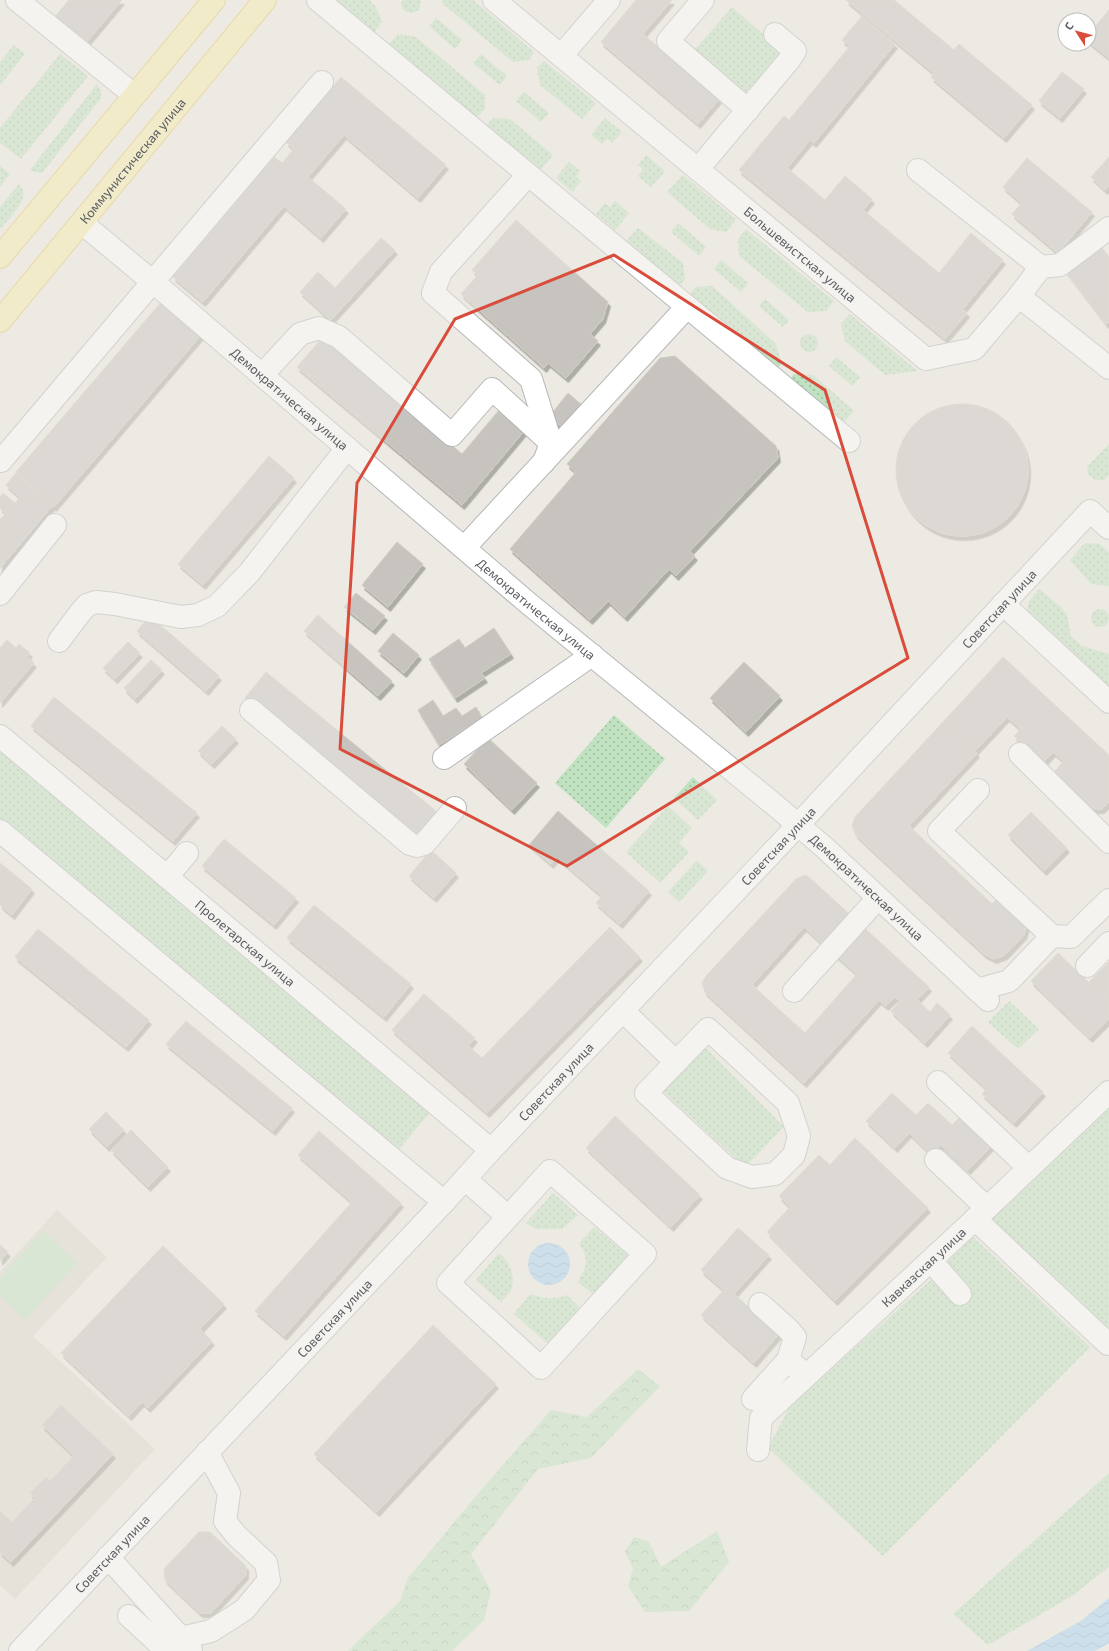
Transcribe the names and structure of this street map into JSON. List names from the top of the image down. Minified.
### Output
{"streets":{"main road":["Коммунистическая улица"],"street":["Большевистская улица","Демократическая улица","Советская улица","Пролетарская улица","Кавказская улица"]},"crossings":[["Коммунистическая улица","Демократическая улица"],["Демократическая улица","Советская улица"],["Советская улица","Пролетарская улица"]],"north":"top left"}
